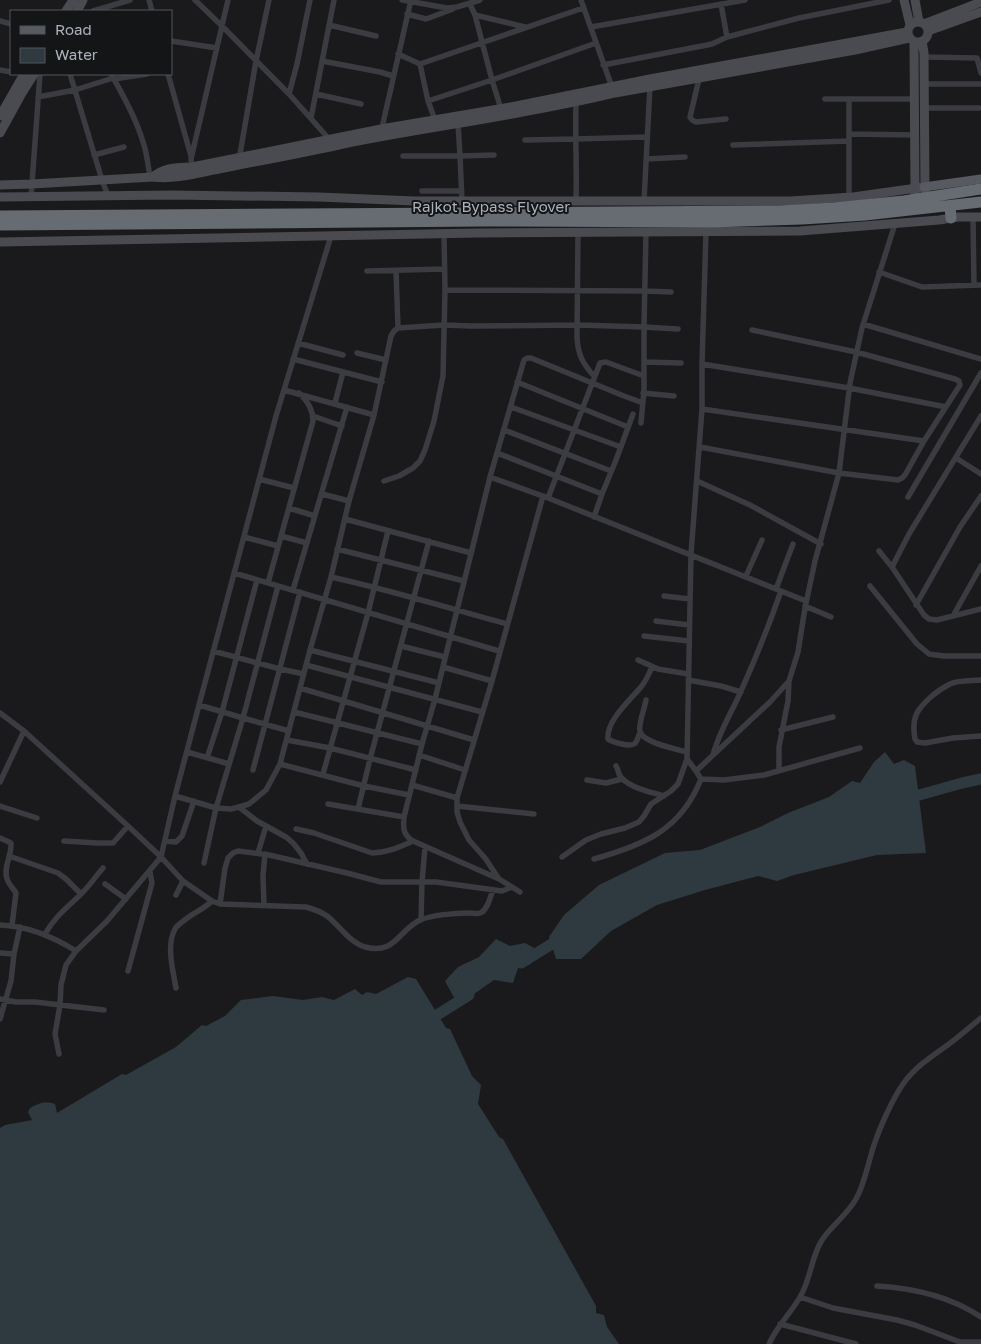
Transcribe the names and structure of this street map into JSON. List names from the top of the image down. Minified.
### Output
{"streets":{"highway":["Rajkot Bypass Flyover"]},"legend":["Road","Water"]}
